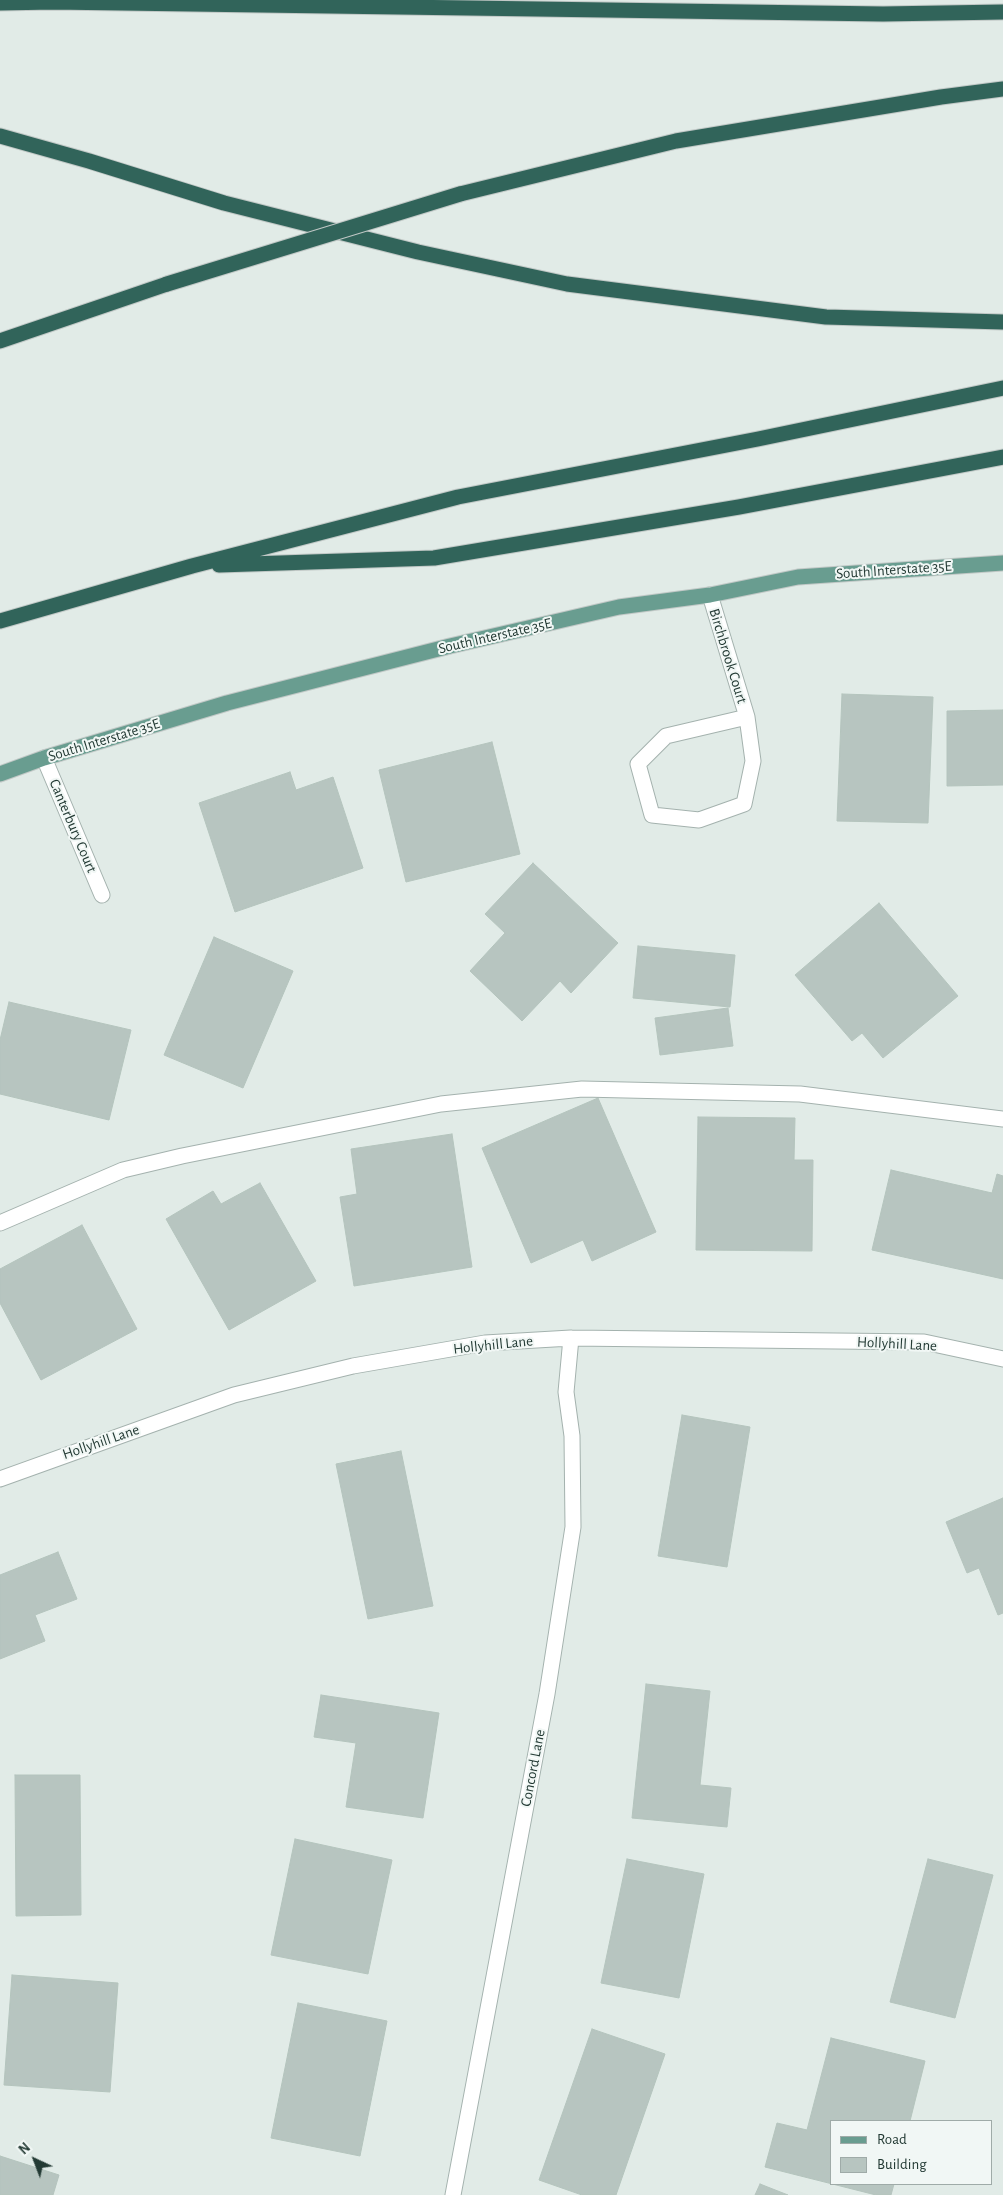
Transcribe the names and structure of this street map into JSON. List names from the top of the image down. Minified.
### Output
{"streets":{"main road":["South Interstate 35E"],"street":["Birchbrook Court","Canterbury Court","Hollyhill Lane","Concord Lane"]},"crossings":[["South Interstate 35E","Birchbrook Court"],["South Interstate 35E","Canterbury Court"],["Hollyhill Lane","Concord Lane"]],"legend":["Road","Building"],"north":"top left"}
